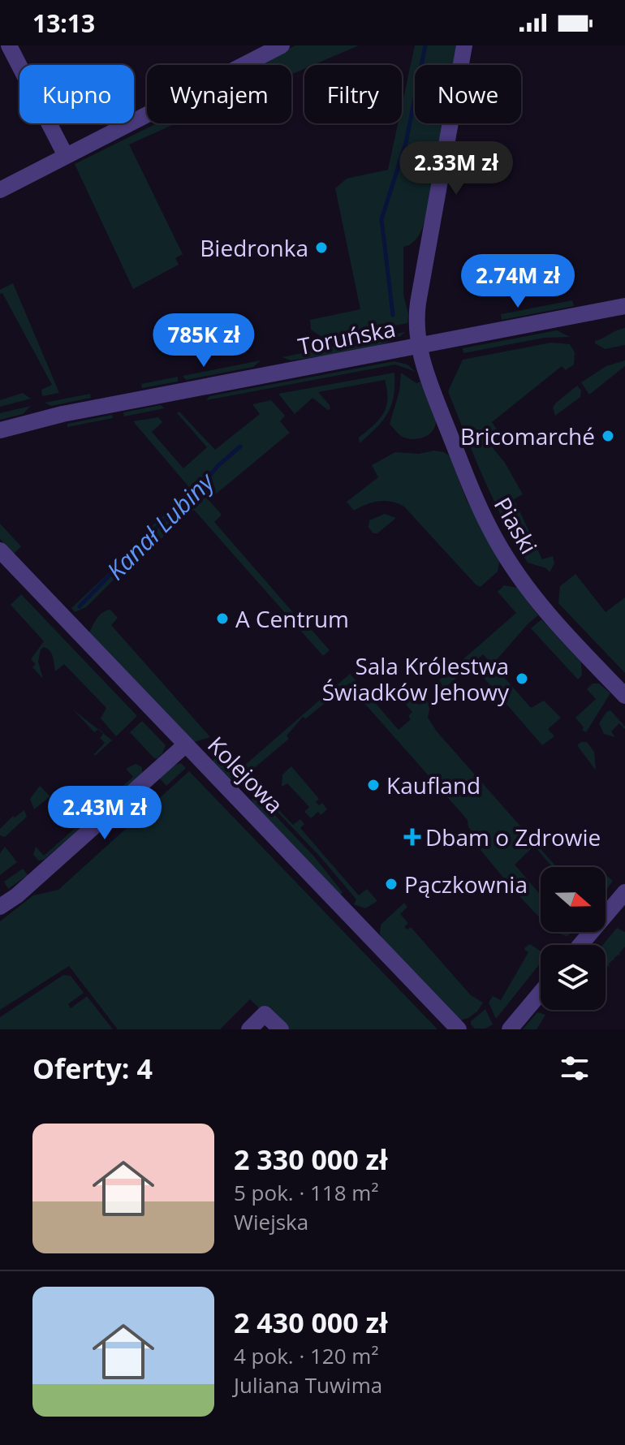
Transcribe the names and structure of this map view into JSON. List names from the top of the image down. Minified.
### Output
{"streets":{"street":["Toruńska","Piaski","Kolejowa"]},"crossings":[["Toruńska","Piaski"]],"water":["Kanał Lubiny"],"places":{"other":["Biedronka","Bricomarché","A Centrum","Sala Królestwa Świadków Jehowy","Kaufland","Pączkownia"],"health":["Dbam o Zdrowie"]},"north":"right","page":{"status":"13:13","chip":["Kupno","Wynajem","Filtry","Nowe"],"price":["2.33M zł","2.74M zł","785K zł","2.43M zł"],"heading":"Oferty: 4","list":[{"name":"2 330 000 zł","note":"5 pok. · 118 m² · Wiejska"},{"name":"2 430 000 zł","note":"4 pok. · 120 m² · Juliana Tuwima"}]}}
